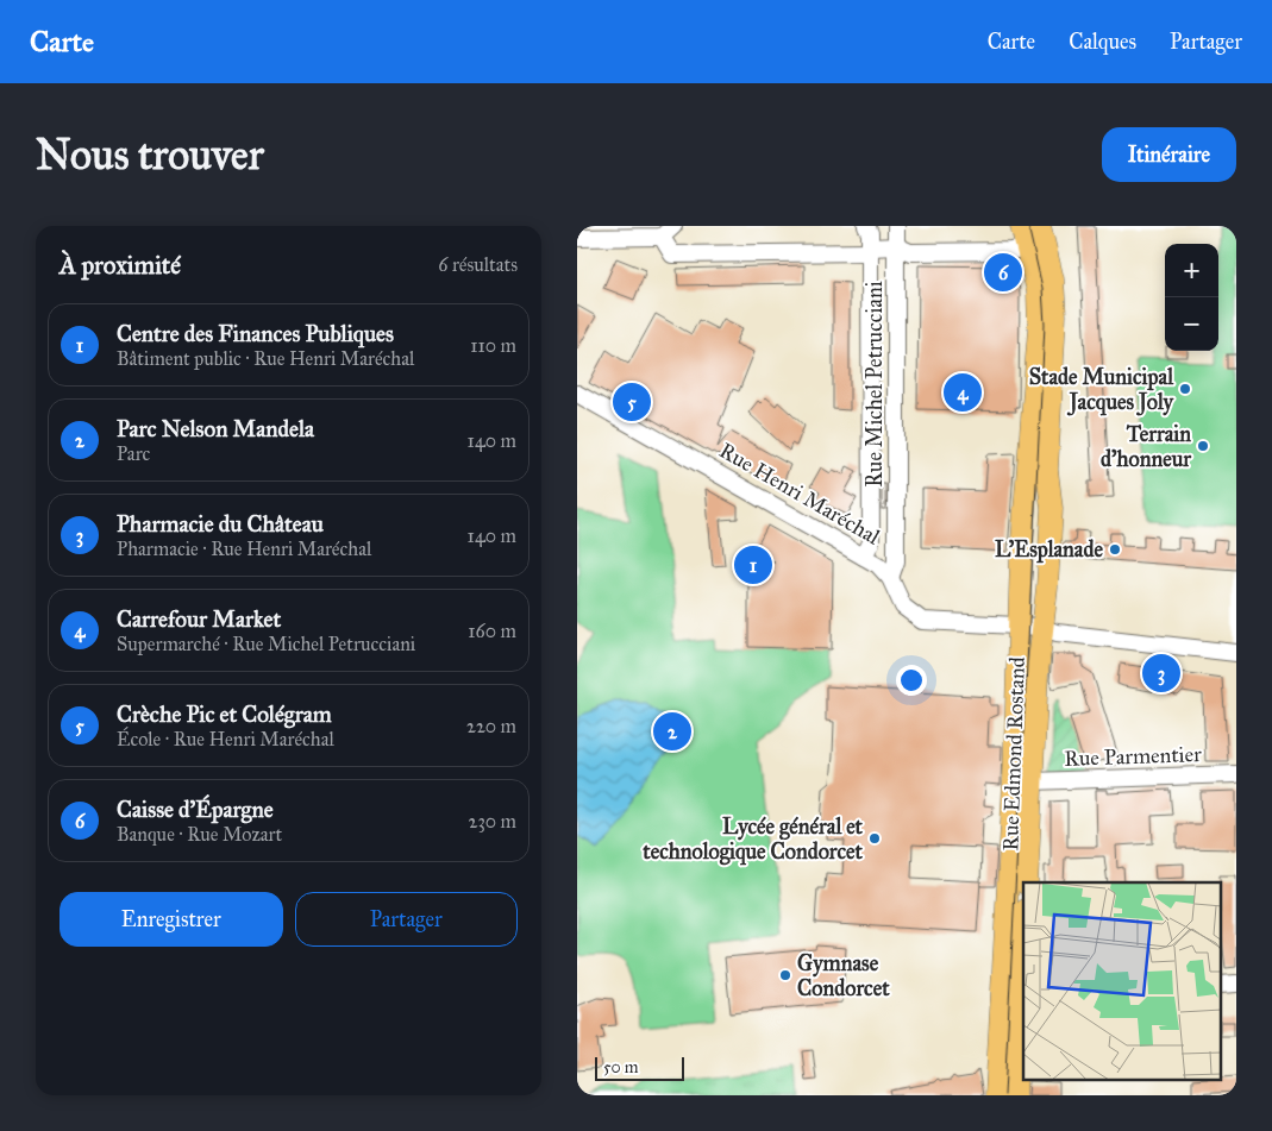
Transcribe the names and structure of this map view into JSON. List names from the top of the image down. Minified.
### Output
{"streets":{"main road":["Rue Edmond Rostand"],"street":["Rue Michel Petrucciani","Rue Henri Maréchal","Rue Parmentier"]},"crossings":[["Rue Michel Petrucciani","Rue Henri Maréchal"],["Rue Henri Maréchal","Rue Edmond Rostand"],["Rue Edmond Rostand","Rue Parmentier"]],"places":["Stade Municipal Jacques Joly","Terrain d'honneur","L'Esplanade","Lycée général et technologique Condorcet","Gymnase Condorcet"],"scale_bar":"50 m","page":{"header":"Carte","nav":["Carte","Calques","Partager"],"buttons":["Itinéraire",["Enregistrer","Partager"]],"title":"Nous trouver","heading":["À proximité","6 résultats"],"map_buttons":["+","−"],"pins":["6","4","5","1","3","2"],"list":[{"mark":"1","name":"Centre des Finances Publiques","note":"Bâtiment public · Rue Henri Maréchal","value":"110 m"},{"mark":"2","name":"Parc Nelson Mandela","note":"Parc","value":"140 m"},{"mark":"3","name":"Pharmacie du Château","note":"Pharmacie · Rue Henri Maréchal","value":"140 m"},{"mark":"4","name":"Carrefour Market","note":"Supermarché · Rue Michel Petrucciani","value":"160 m"},{"mark":"5","name":"Crèche Pic et Colégram","note":"École · Rue Henri Maréchal","value":"220 m"},{"mark":"6","name":"Caisse d'Épargne","note":"Banque · Rue Mozart","value":"230 m"}],"scale":"50 m"}}
